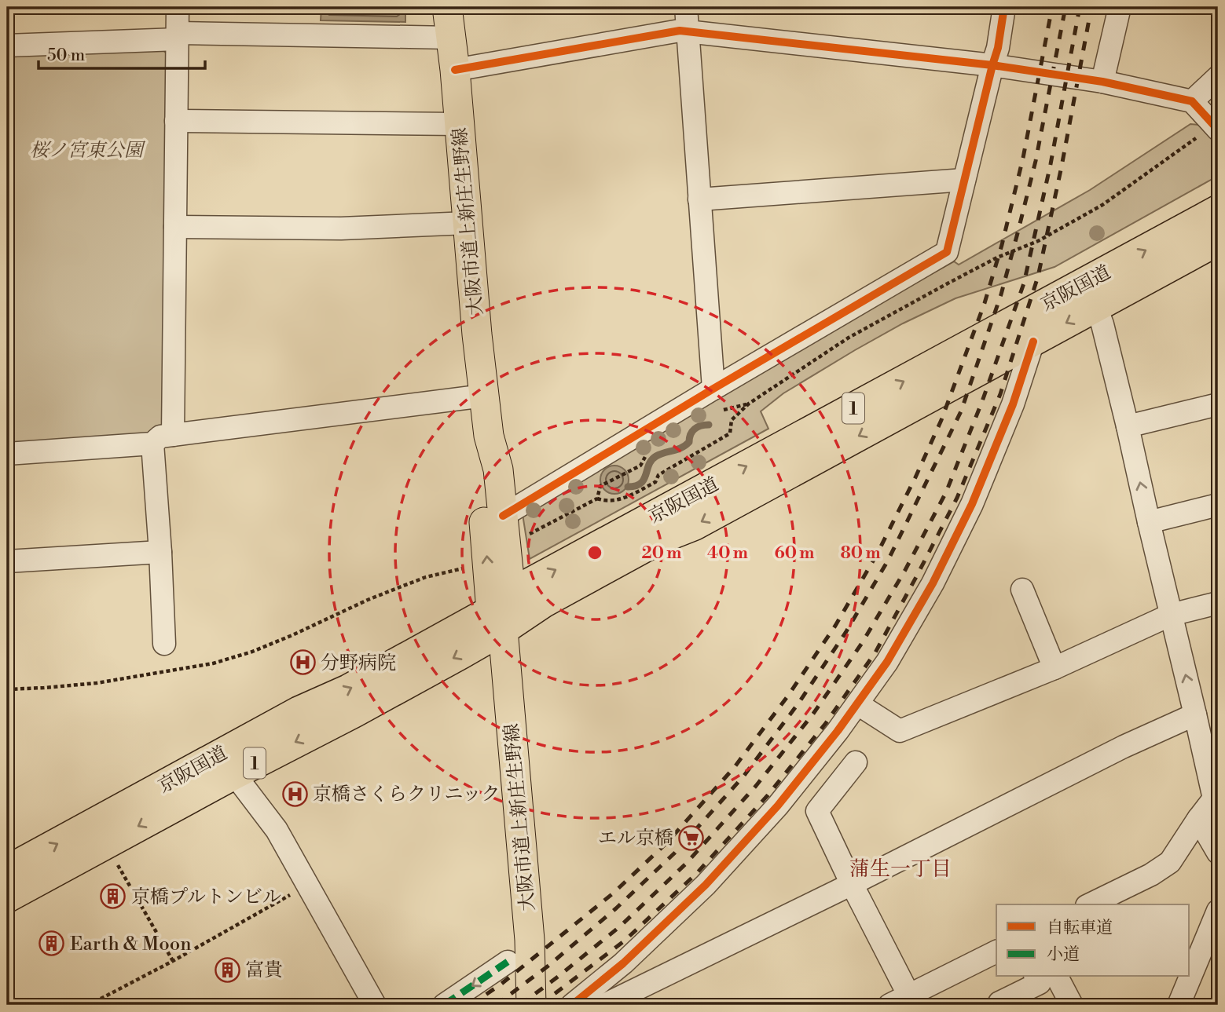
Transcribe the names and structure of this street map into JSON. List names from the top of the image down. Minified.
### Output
{"streets":{"highway":["京阪国道","1"],"main road":["大阪市道上新庄生野線"]},"crossings":[["大阪市道上新庄生野線","京阪国道"]],"districts":["蒲生一丁目"],"parks":["桜ノ宮東公園"],"places":{"hospital":["分野病院","京橋さくらクリニック"],"supermarket":["エル京橋"],"building":["京橋プルトンビル","Earth & Moon","富貴"]},"legend":["自転車道","小道"],"scale_bar":"50 m","rings":["20 m","40 m","60 m","80 m"]}
